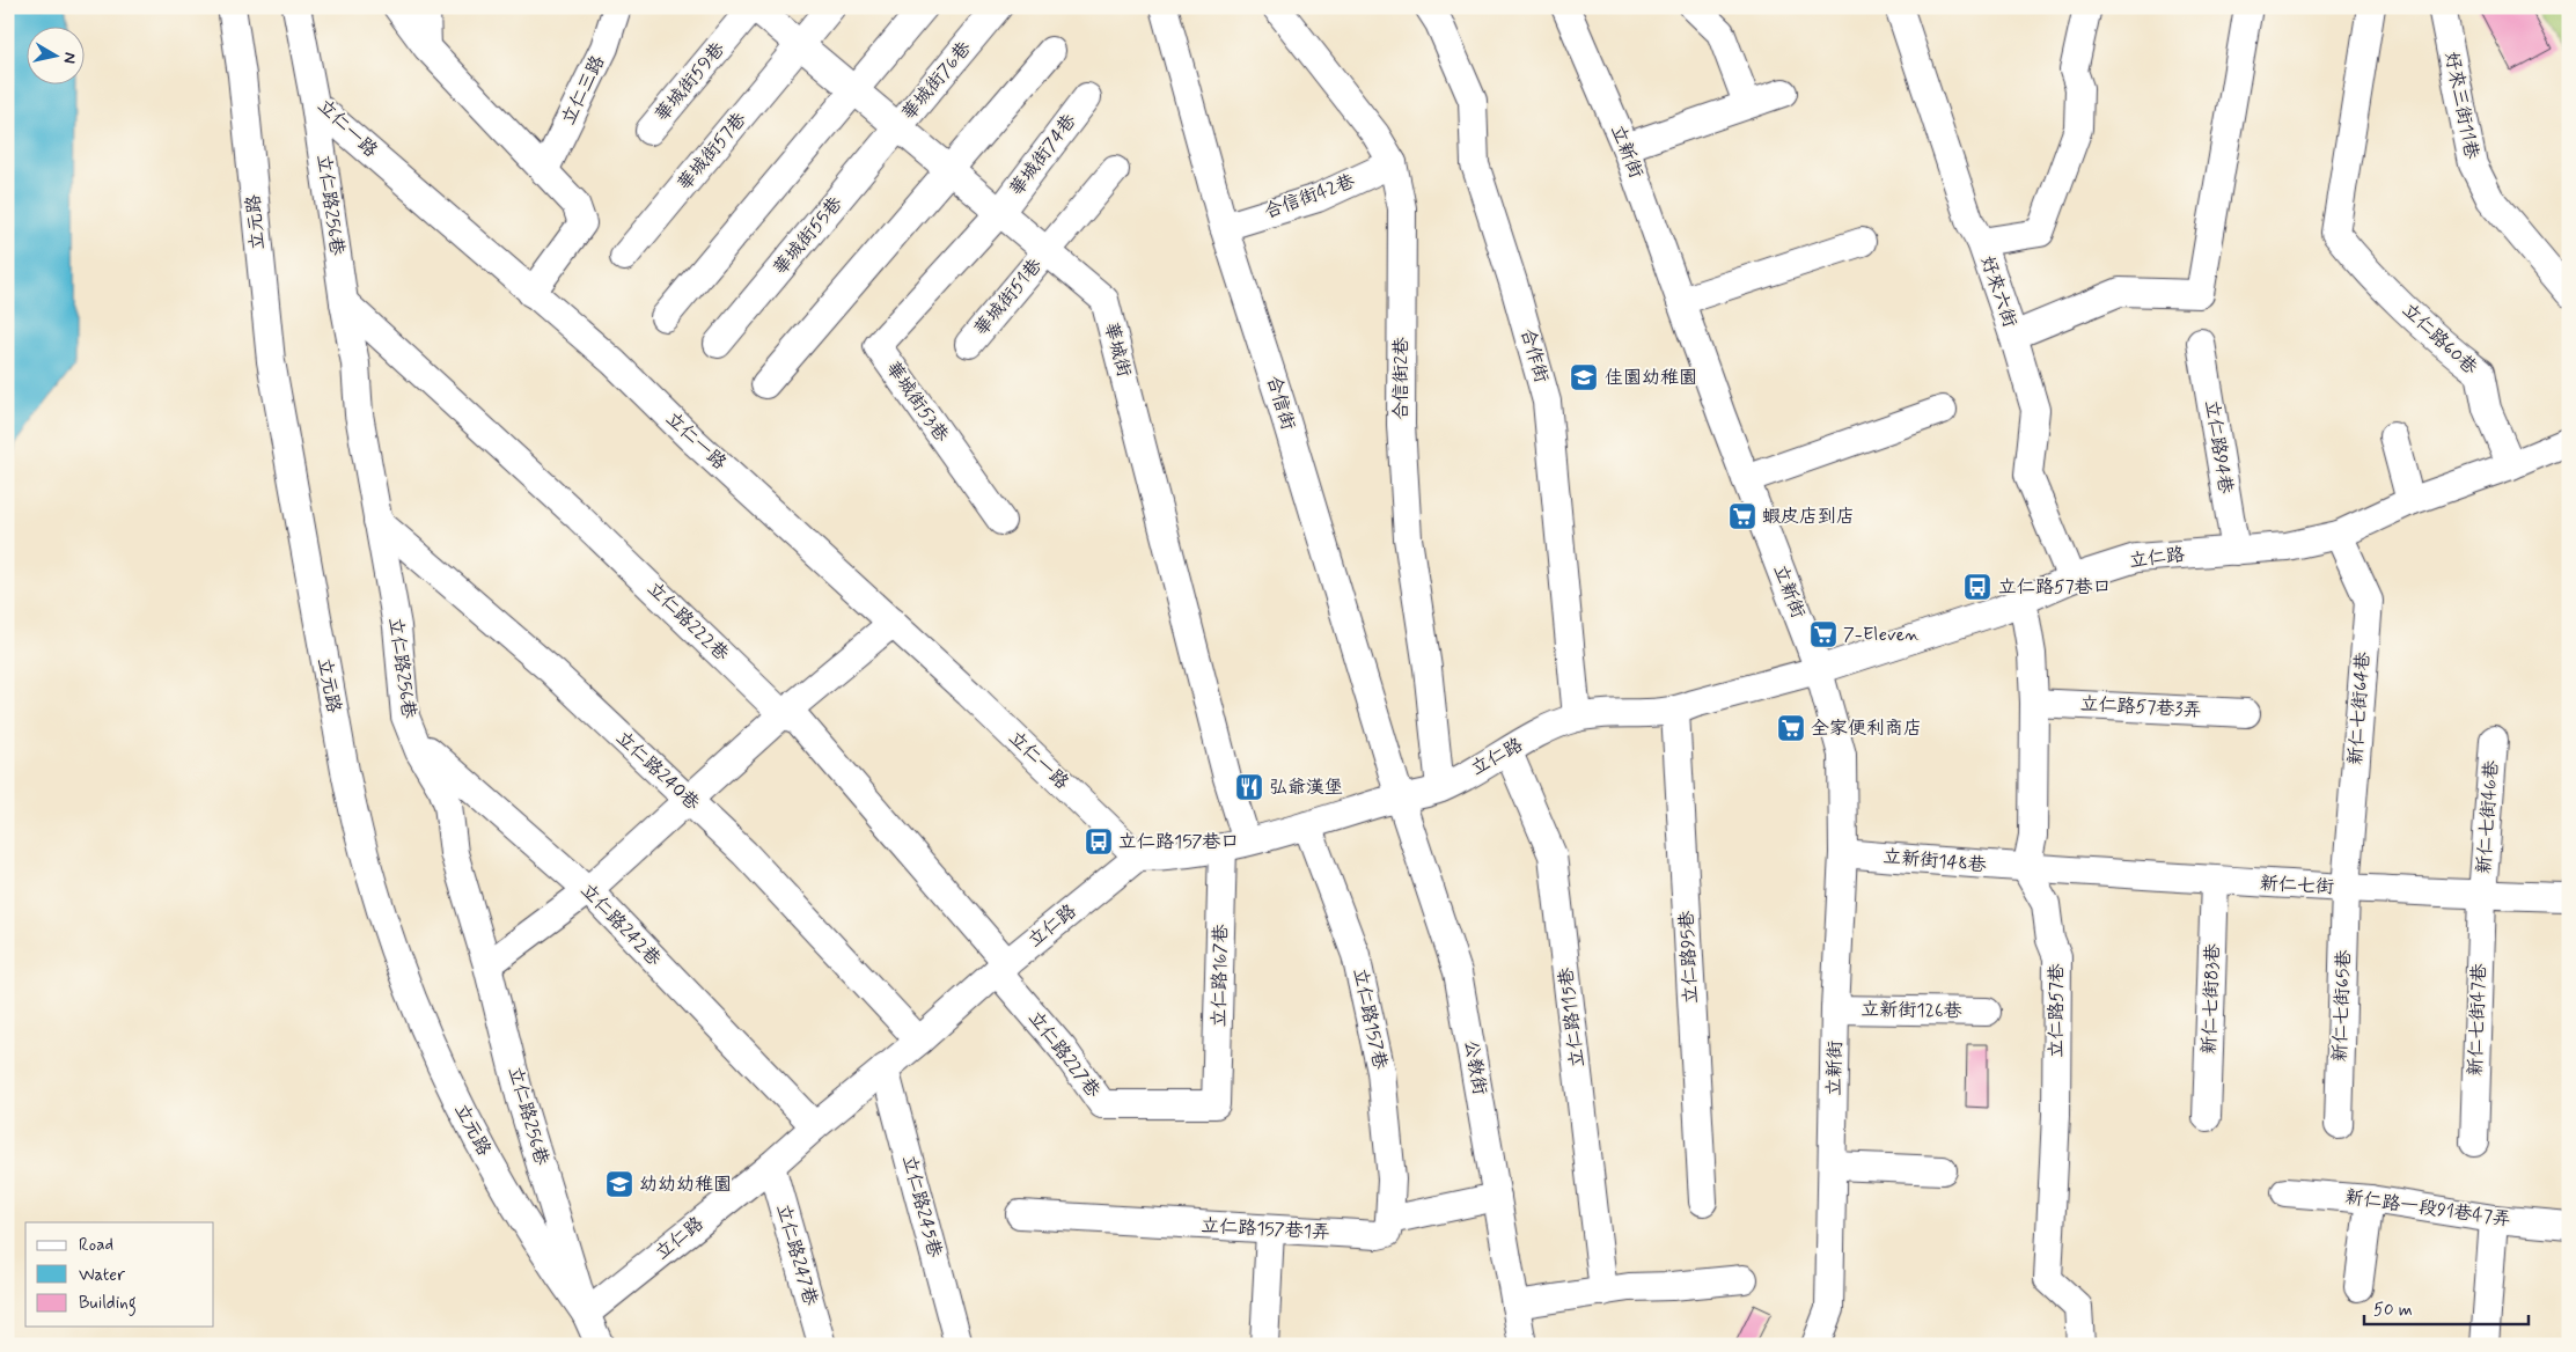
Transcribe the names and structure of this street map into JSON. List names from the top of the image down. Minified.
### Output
{"streets":{"street":["華城街76巷","華城街59巷","立仁三路","好來三街11巷","立仁一路","華城街57巷","立新街","華城街74巷","合信街42巷","立仁路256巷","立元路","華城街55巷","好來六街","華城街51巷","立仁路60巷","華城街","合作街","合信街2巷","華城街53巷","合信街","立仁路94巷","立仁路","立仁路222巷","立仁路57巷3弄","新仁七街64巷","立仁路240巷","新仁七街46巷","立新街148巷","新仁七街","立仁路242巷","立仁路95巷","立仁路167巷","新仁七街83巷","新仁七街65巷","立新街126巷","立仁路57巷","立仁路115巷","立仁路157巷","新仁七街47巷","立仁路227巷","公教街","立仁路245巷","新仁路一段91巷47弄","立仁路157巷1弄","立仁路247巷"]},"crossings":[["華城街76巷","華城街55巷"],["華城街76巷","華城街"],["華城街59巷","華城街"],["立仁一路","立仁路256巷"],["立仁一路","立仁路"],["華城街57巷","華城街"],["立新街","立仁路"],["立新街","立新街148巷"],["立新街","立新街126巷"],["華城街74巷","華城街"],["華城街74巷","華城街53巷"],["合信街42巷","合信街2巷"],["合信街42巷","合信街"],["立仁路256巷","立元路"],["立仁路256巷","立仁路"],["立仁路256巷","立仁路222巷"],["立仁路256巷","立仁路240巷"],["立仁路256巷","立仁路242巷"],["立元路","立仁路"],["華城街55巷","華城街"],["好來六街","立仁路"],["華城街51巷","華城街"],["立仁路60巷","立仁路"],["華城街","華城街53巷"],["華城街","立仁路"],["華城街","立仁路167巷"],["合作街","立仁路"],["合信街2巷","立仁路"],["合信街","立仁路"],["合信街","公教街"],["立仁路94巷","立仁路"],["立仁路","立仁路222巷"],["立仁路","新仁七街64巷"],["立仁路","立仁路240巷"],["立仁路","立仁路242巷"],["立仁路","立仁路95巷"],["立仁路","立仁路167巷"],["立仁路","立仁路115巷"],["立仁路","立仁路157巷"],["立仁路","立仁路227巷"],["立仁路","公教街"],["立仁路","立仁路245巷"],["立仁路","立仁路247巷"],["立仁路222巷","立仁路227巷"],["新仁七街64巷","新仁七街"],["新仁七街64巷","新仁七街65巷"],["新仁七街46巷","新仁七街"],["新仁七街46巷","新仁七街47巷"],["立新街148巷","新仁七街"],["立新街148巷","立仁路57巷"],["新仁七街","新仁七街83巷"],["新仁七街","新仁七街65巷"],["新仁七街","立仁路57巷"],["新仁七街","新仁七街47巷"],["立仁路167巷","立仁路227巷"],["立仁路157巷","立仁路157巷1弄"],["公教街","立仁路157巷1弄"]],"places":{"school or university":["佳園幼稚園","幼幼幼稚園"],"supermarket":["蝦皮店到店","7-Eleven","全家便利商店"],"bus stop":["立仁路57巷口","立仁路157巷口"],"restaurant":["弘爺漢堡"]},"legend":["Road","Water","Building"],"scale_bar":"50 m","north":"right"}
